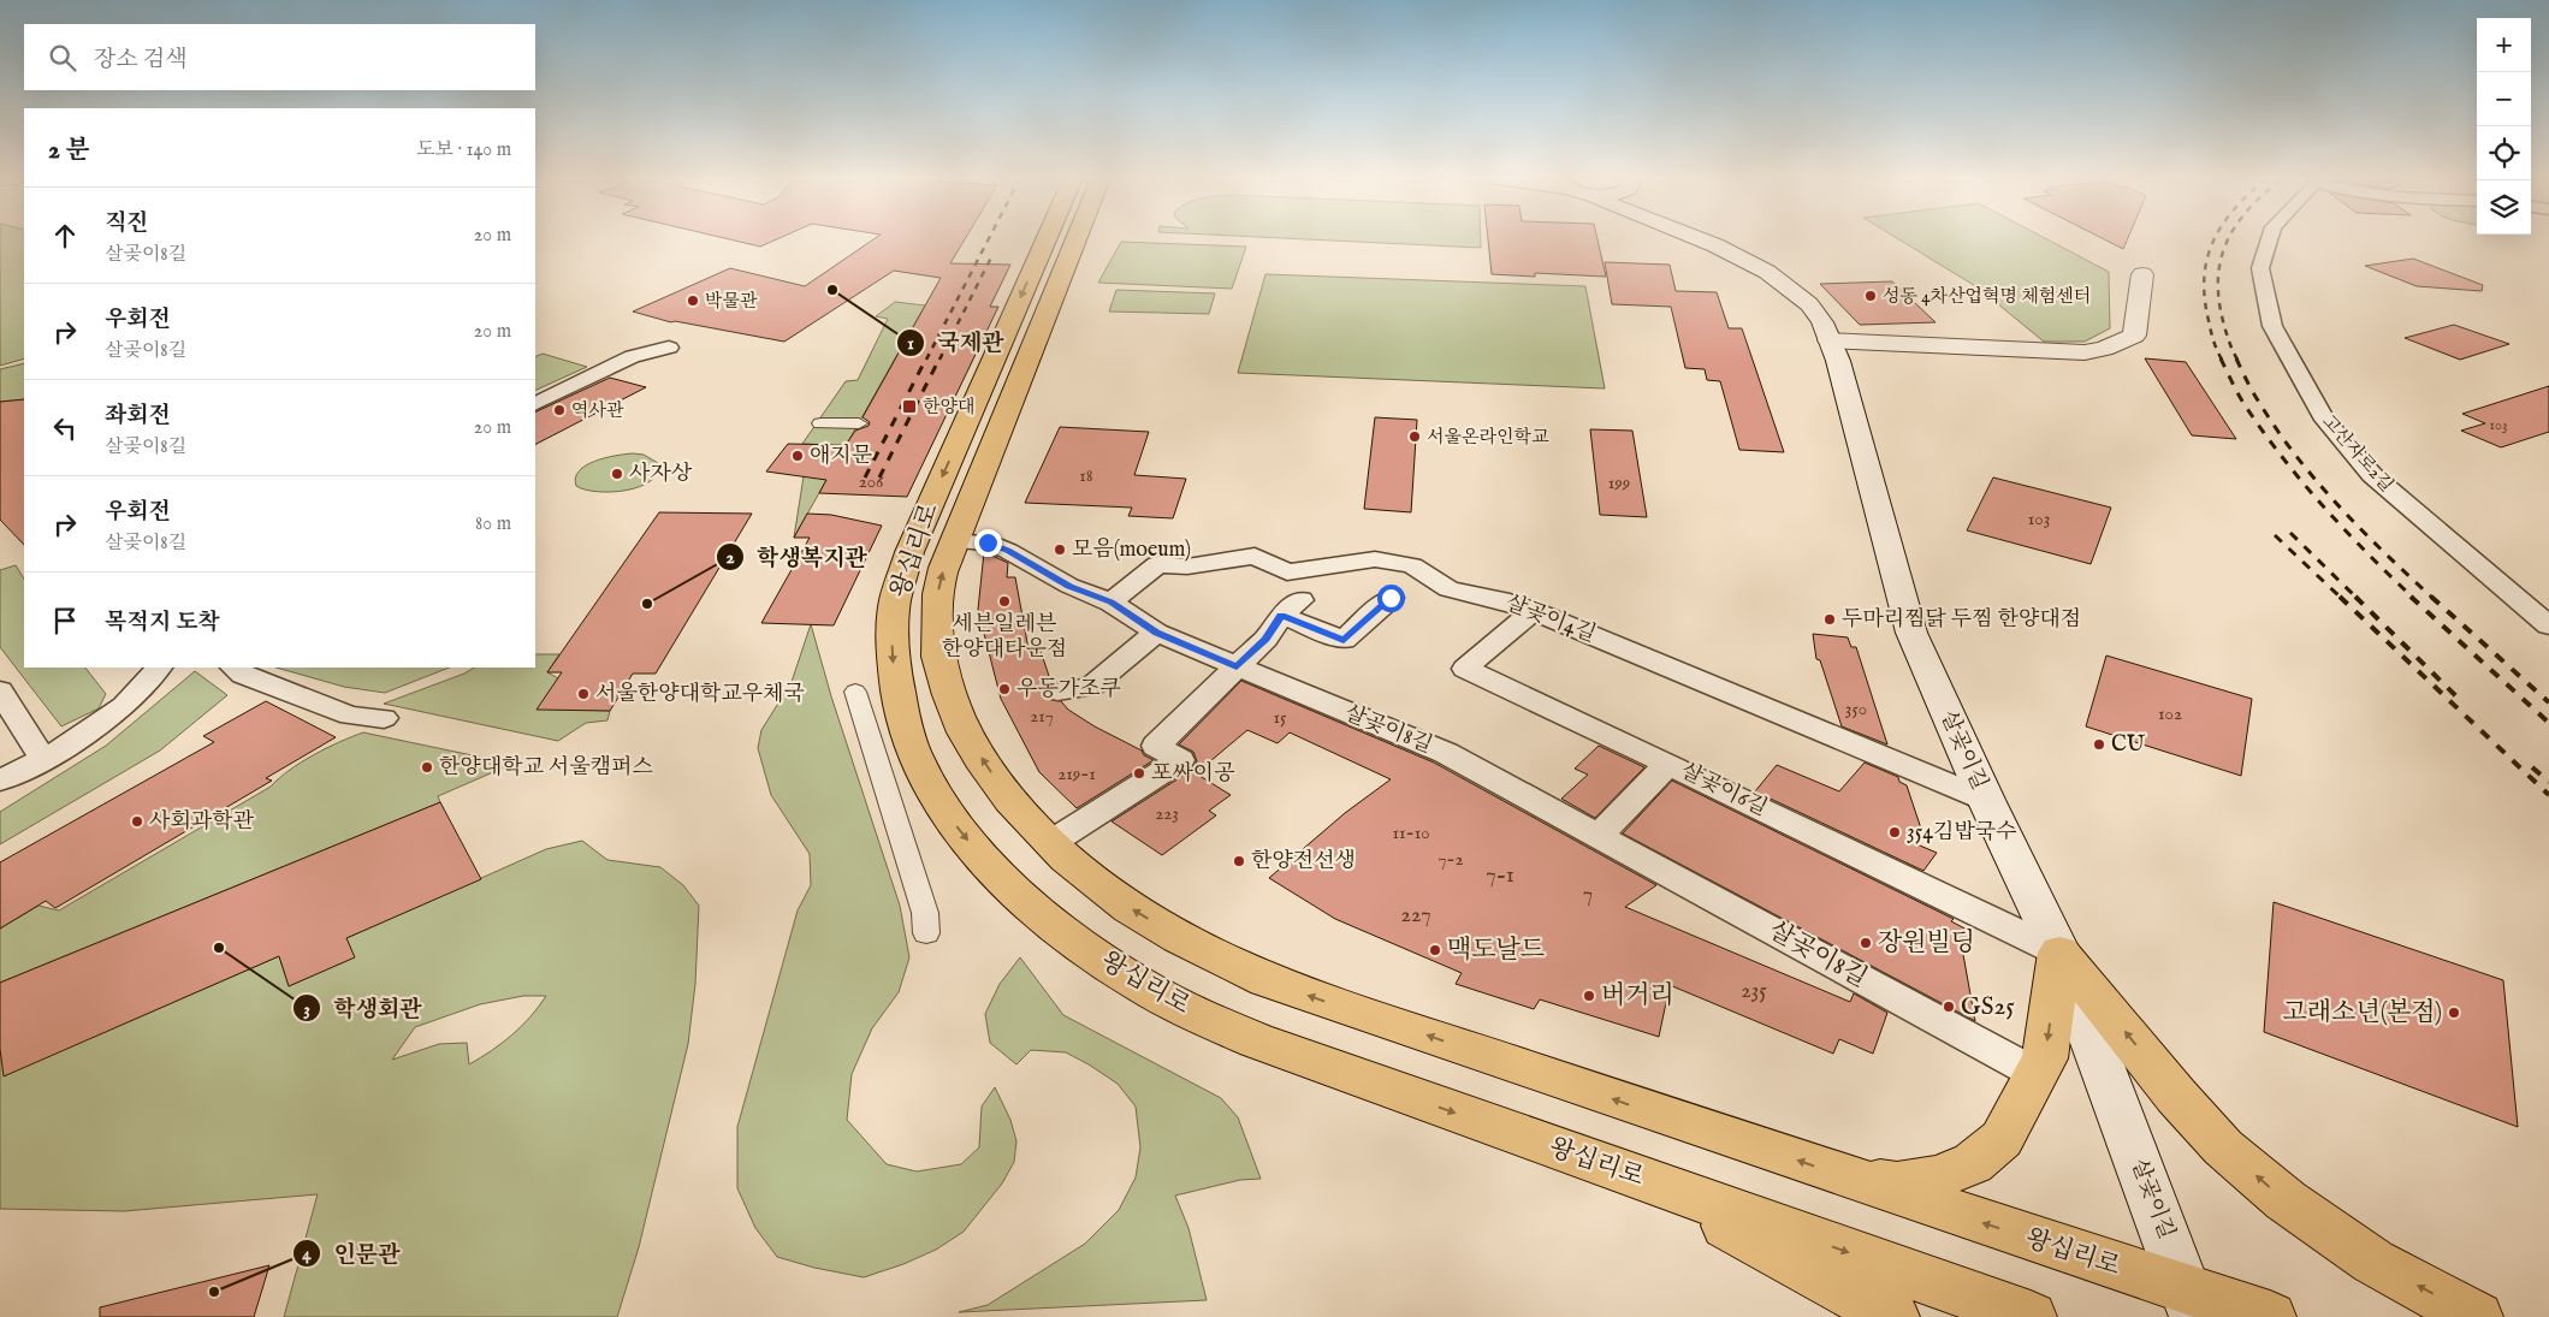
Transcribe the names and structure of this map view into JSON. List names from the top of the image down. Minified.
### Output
{"streets":{"main road":["왕십리로","살곶이길"],"street":["고산자로2길","살곶이4길","살곶이8길","살곶이6길"]},"crossings":[["왕십리로","살곶이8길"],["왕십리로","살곶이길"],["살곶이4길","살곶이8길"],["살곶이4길","살곶이길"],["살곶이4길","살곶이6길"],["살곶이길","살곶이6길"]],"places":{"other":["국제관","성동 4차산업혁명 체험센터","박물관","역사관","서울온라인학교","애지문","사자상","모음(moeum)","세븐일레븐 한양대타운점","학생복지관","두마리찜닭 두찜 한양대점","우동가조쿠","서울한양대학교우체국","CU","한양대학교 서울캠퍼스","포싸이공","사회과학관","354김밥국수","한양전선생","장원빌딩","학생회관","맥도날드","버거리","GS25","고래소년(본점)","인문관"],"transit":["한양대"]},"house_numbers":["103","18","206","199","103","350","102","217","15","219-1","223","11-10","7-2","7-1","7","227","235"],"page":{"map_buttons":["+","−"],"search":"장소 검색","heading":["2 분","도보 · 140 m"],"list":[["직진","살곶이8길","20 m"],["우회전","살곶이8길","20 m"],["좌회전","살곶이8길","20 m"],["우회전","살곶이8길","80 m"],"목적지 도착"]}}
